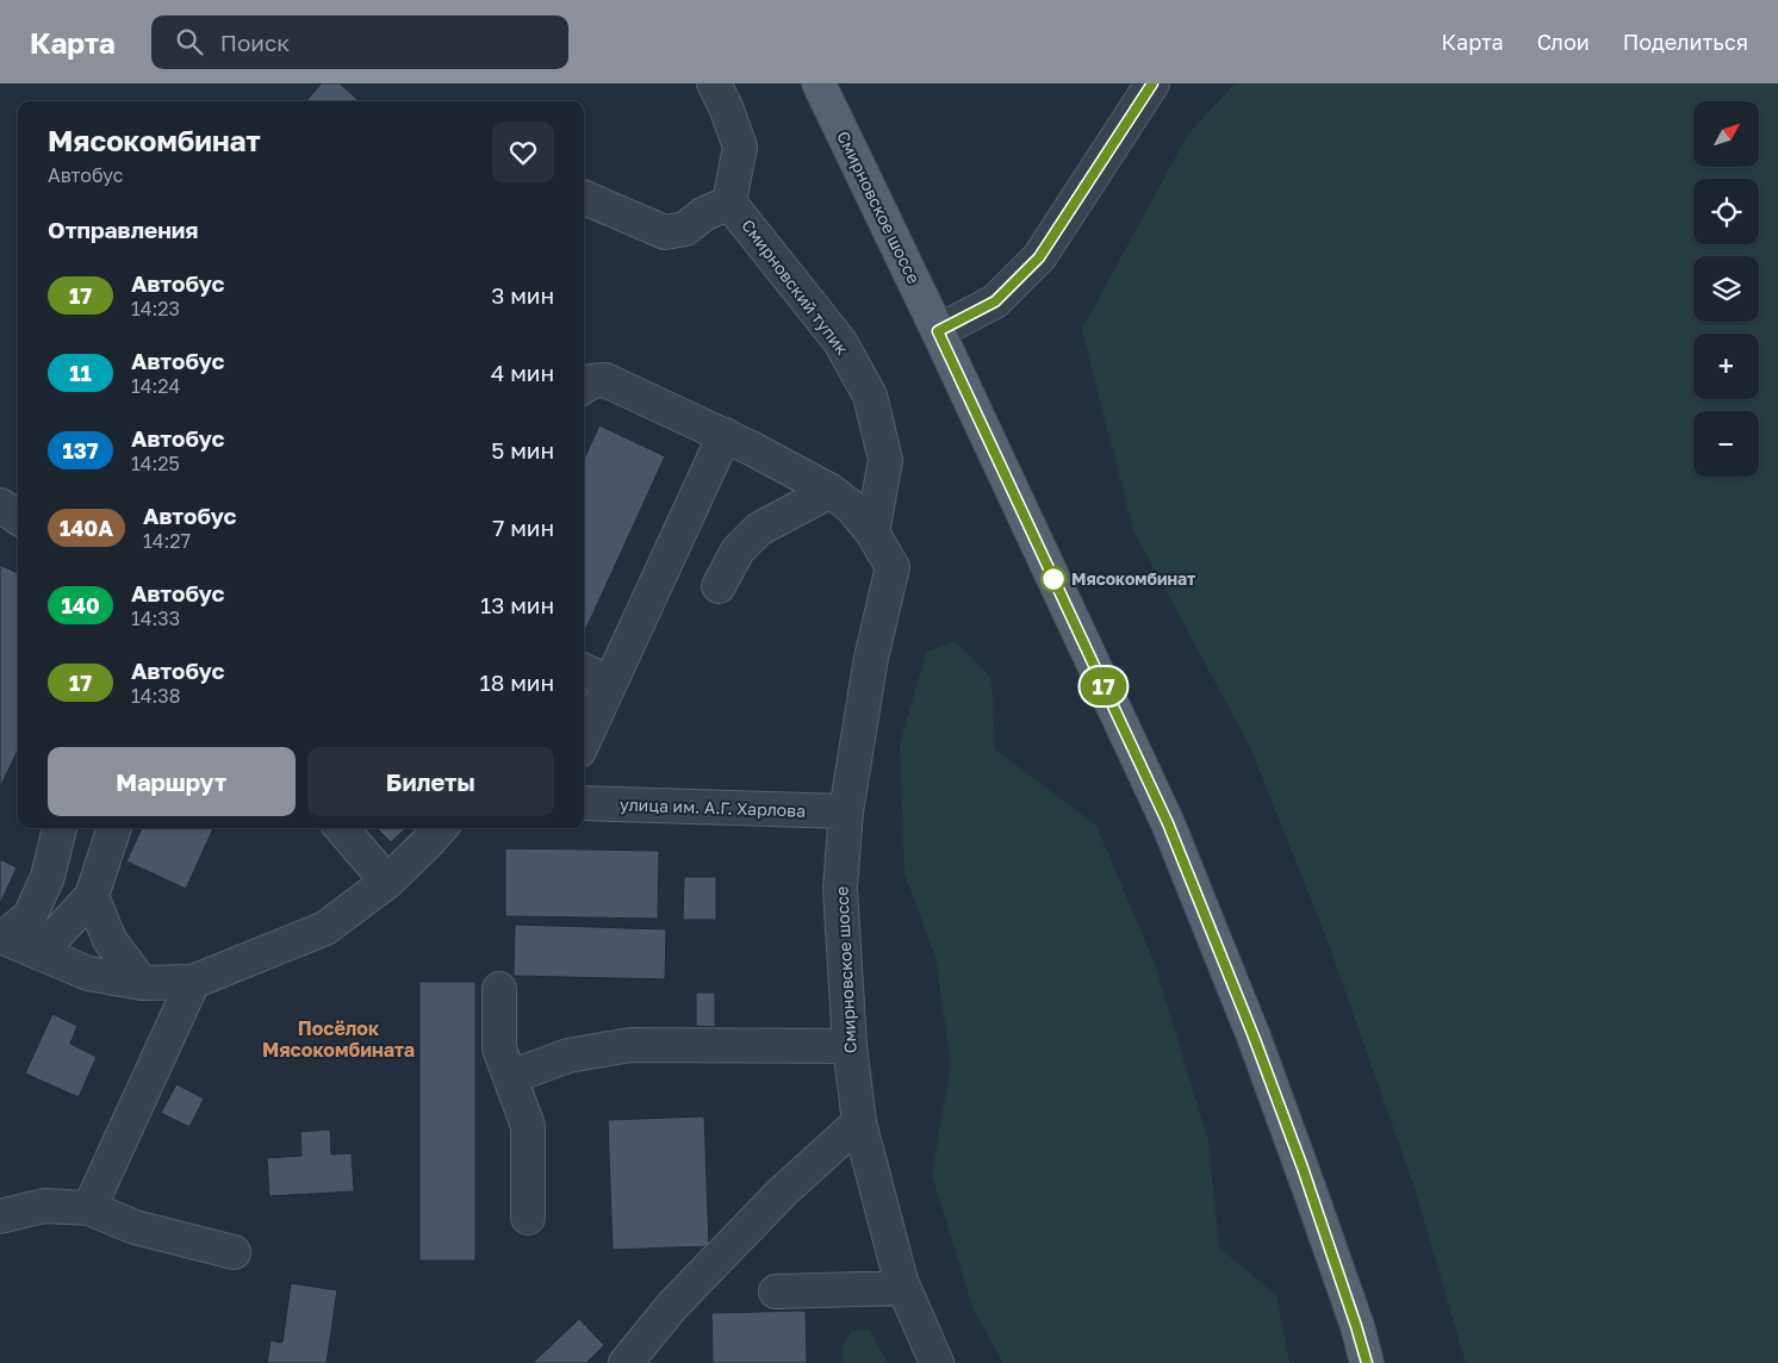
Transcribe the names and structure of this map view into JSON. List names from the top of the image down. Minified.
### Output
{"streets":{"main road":["Смирновское шоссе"],"street":["Смирновский тупик","улица им. А.Г. Харлова"]},"crossings":[["Смирновское шоссе","Смирновский тупик"],["Смирновское шоссе","улица им. А.Г. Харлова"]],"districts":["Посёлок Мясокомбината"],"places":["Мясокомбинат"],"lines":["bus line 17"],"north":"top right","page":{"header":"Карта","search":"Поиск","nav":["Карта","Слои","Поделиться"],"on_map":"17","map_buttons":["+","−"],"heading":[["Мясокомбинат","Автобус"],"Отправления"],"list":[{"mark":"17","name":"Автобус","note":"14:23","value":"3 мин"},{"mark":"11","name":"Автобус","note":"14:24","value":"4 мин"},{"mark":"137","name":"Автобус","note":"14:25","value":"5 мин"},{"mark":"140А","name":"Автобус","note":"14:27","value":"7 мин"},{"mark":"140","name":"Автобус","note":"14:33","value":"13 мин"},{"mark":"17","name":"Автобус","note":"14:38","value":"18 мин"}],"buttons":["Маршрут","Билеты"]}}
